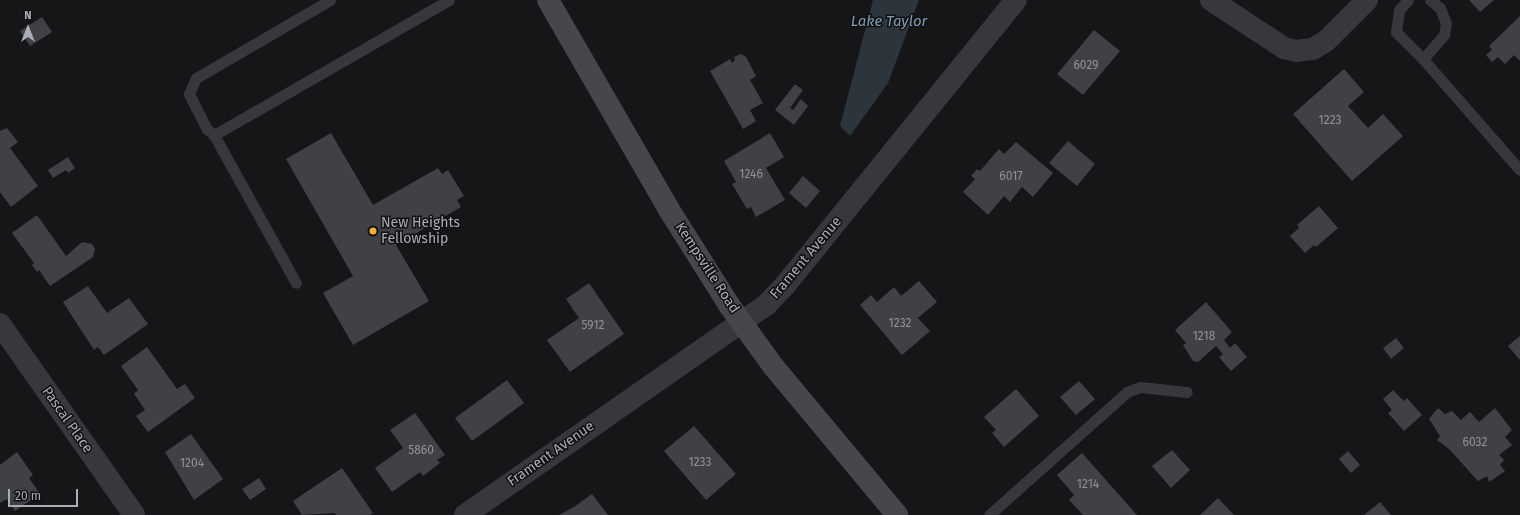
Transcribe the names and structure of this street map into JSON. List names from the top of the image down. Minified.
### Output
{"streets":{"main road":["Kempsville Road"],"street":["Frament Avenue","Pascal Place"]},"crossings":[["Frament Avenue","Kempsville Road"]],"water":["Lake Taylor"],"places":["New Heights Fellowship"],"house_numbers":["6029","1223","1246","6017","1232","5912","1218","6032","5860","1233","1204","1214"],"scale_bar":"20 m","north":"top"}
